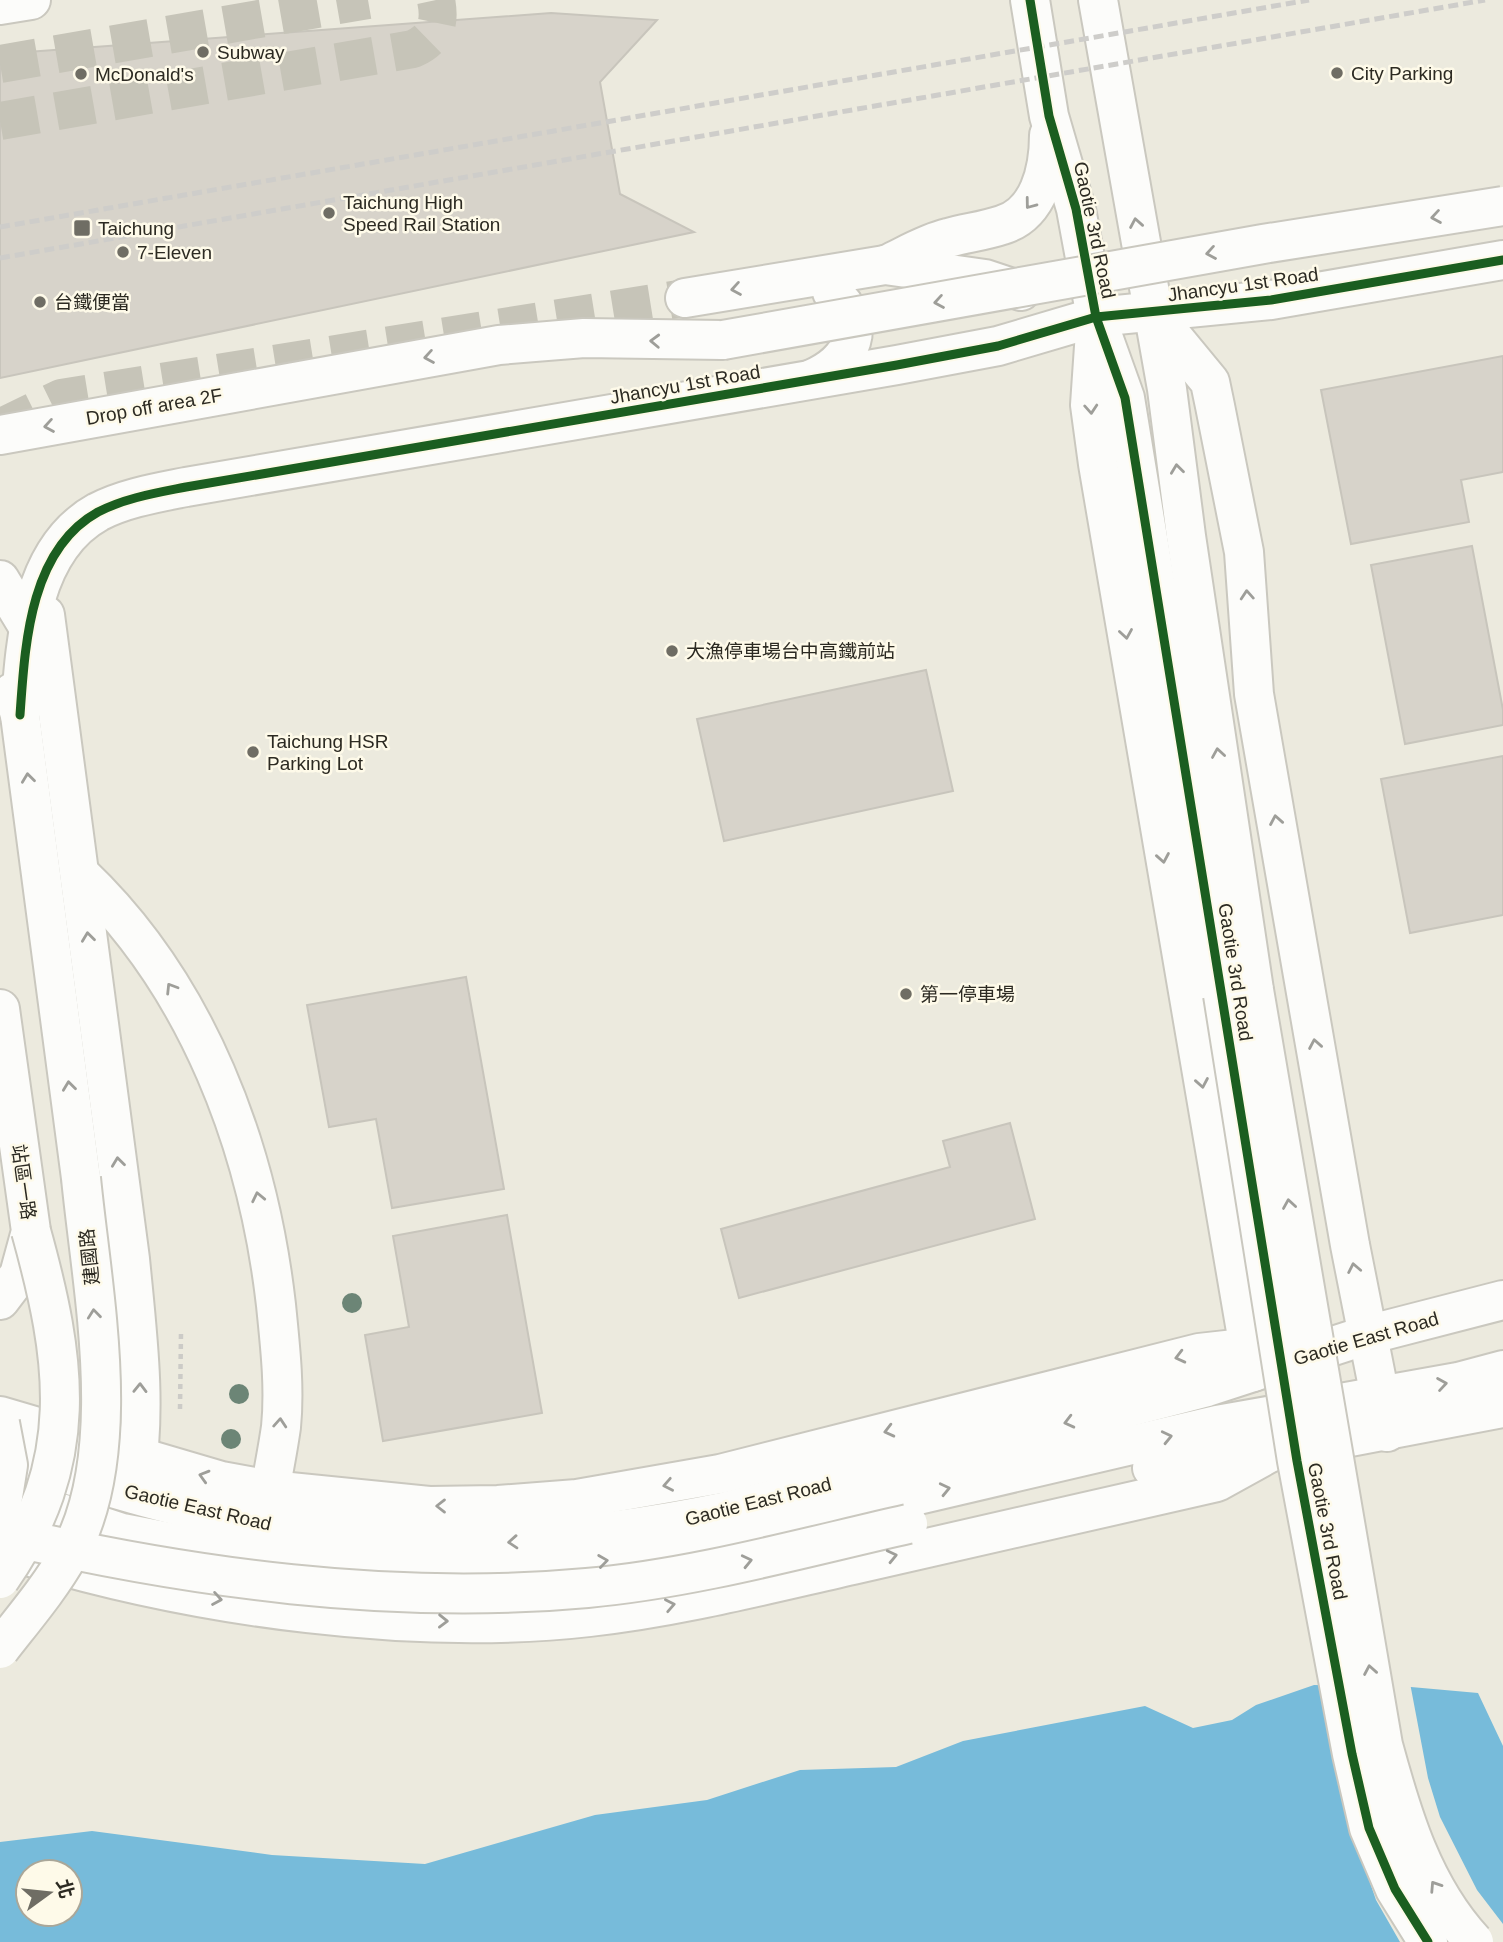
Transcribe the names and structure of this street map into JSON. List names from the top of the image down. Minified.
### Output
{"streets":{"street":["Gaotie 3rd Road","Jhancyu 1st Road","Drop off area 2F","站區一路","建國路","Gaotie East Road"]},"crossings":[["Gaotie 3rd Road","Jhancyu 1st Road"],["Gaotie 3rd Road","Gaotie East Road"],["Jhancyu 1st Road","建國路"]],"one_way":["Drop off area 2F"],"places":{"other":["Subway","City Parking","McDonald's","Taichung High Speed Rail Station","7-Eleven","台鐵便當","大漁停車場台中高鐵前站","Taichung HSR Parking Lot","第一停車場"],"transit":["Taichung"]},"north":"right"}
